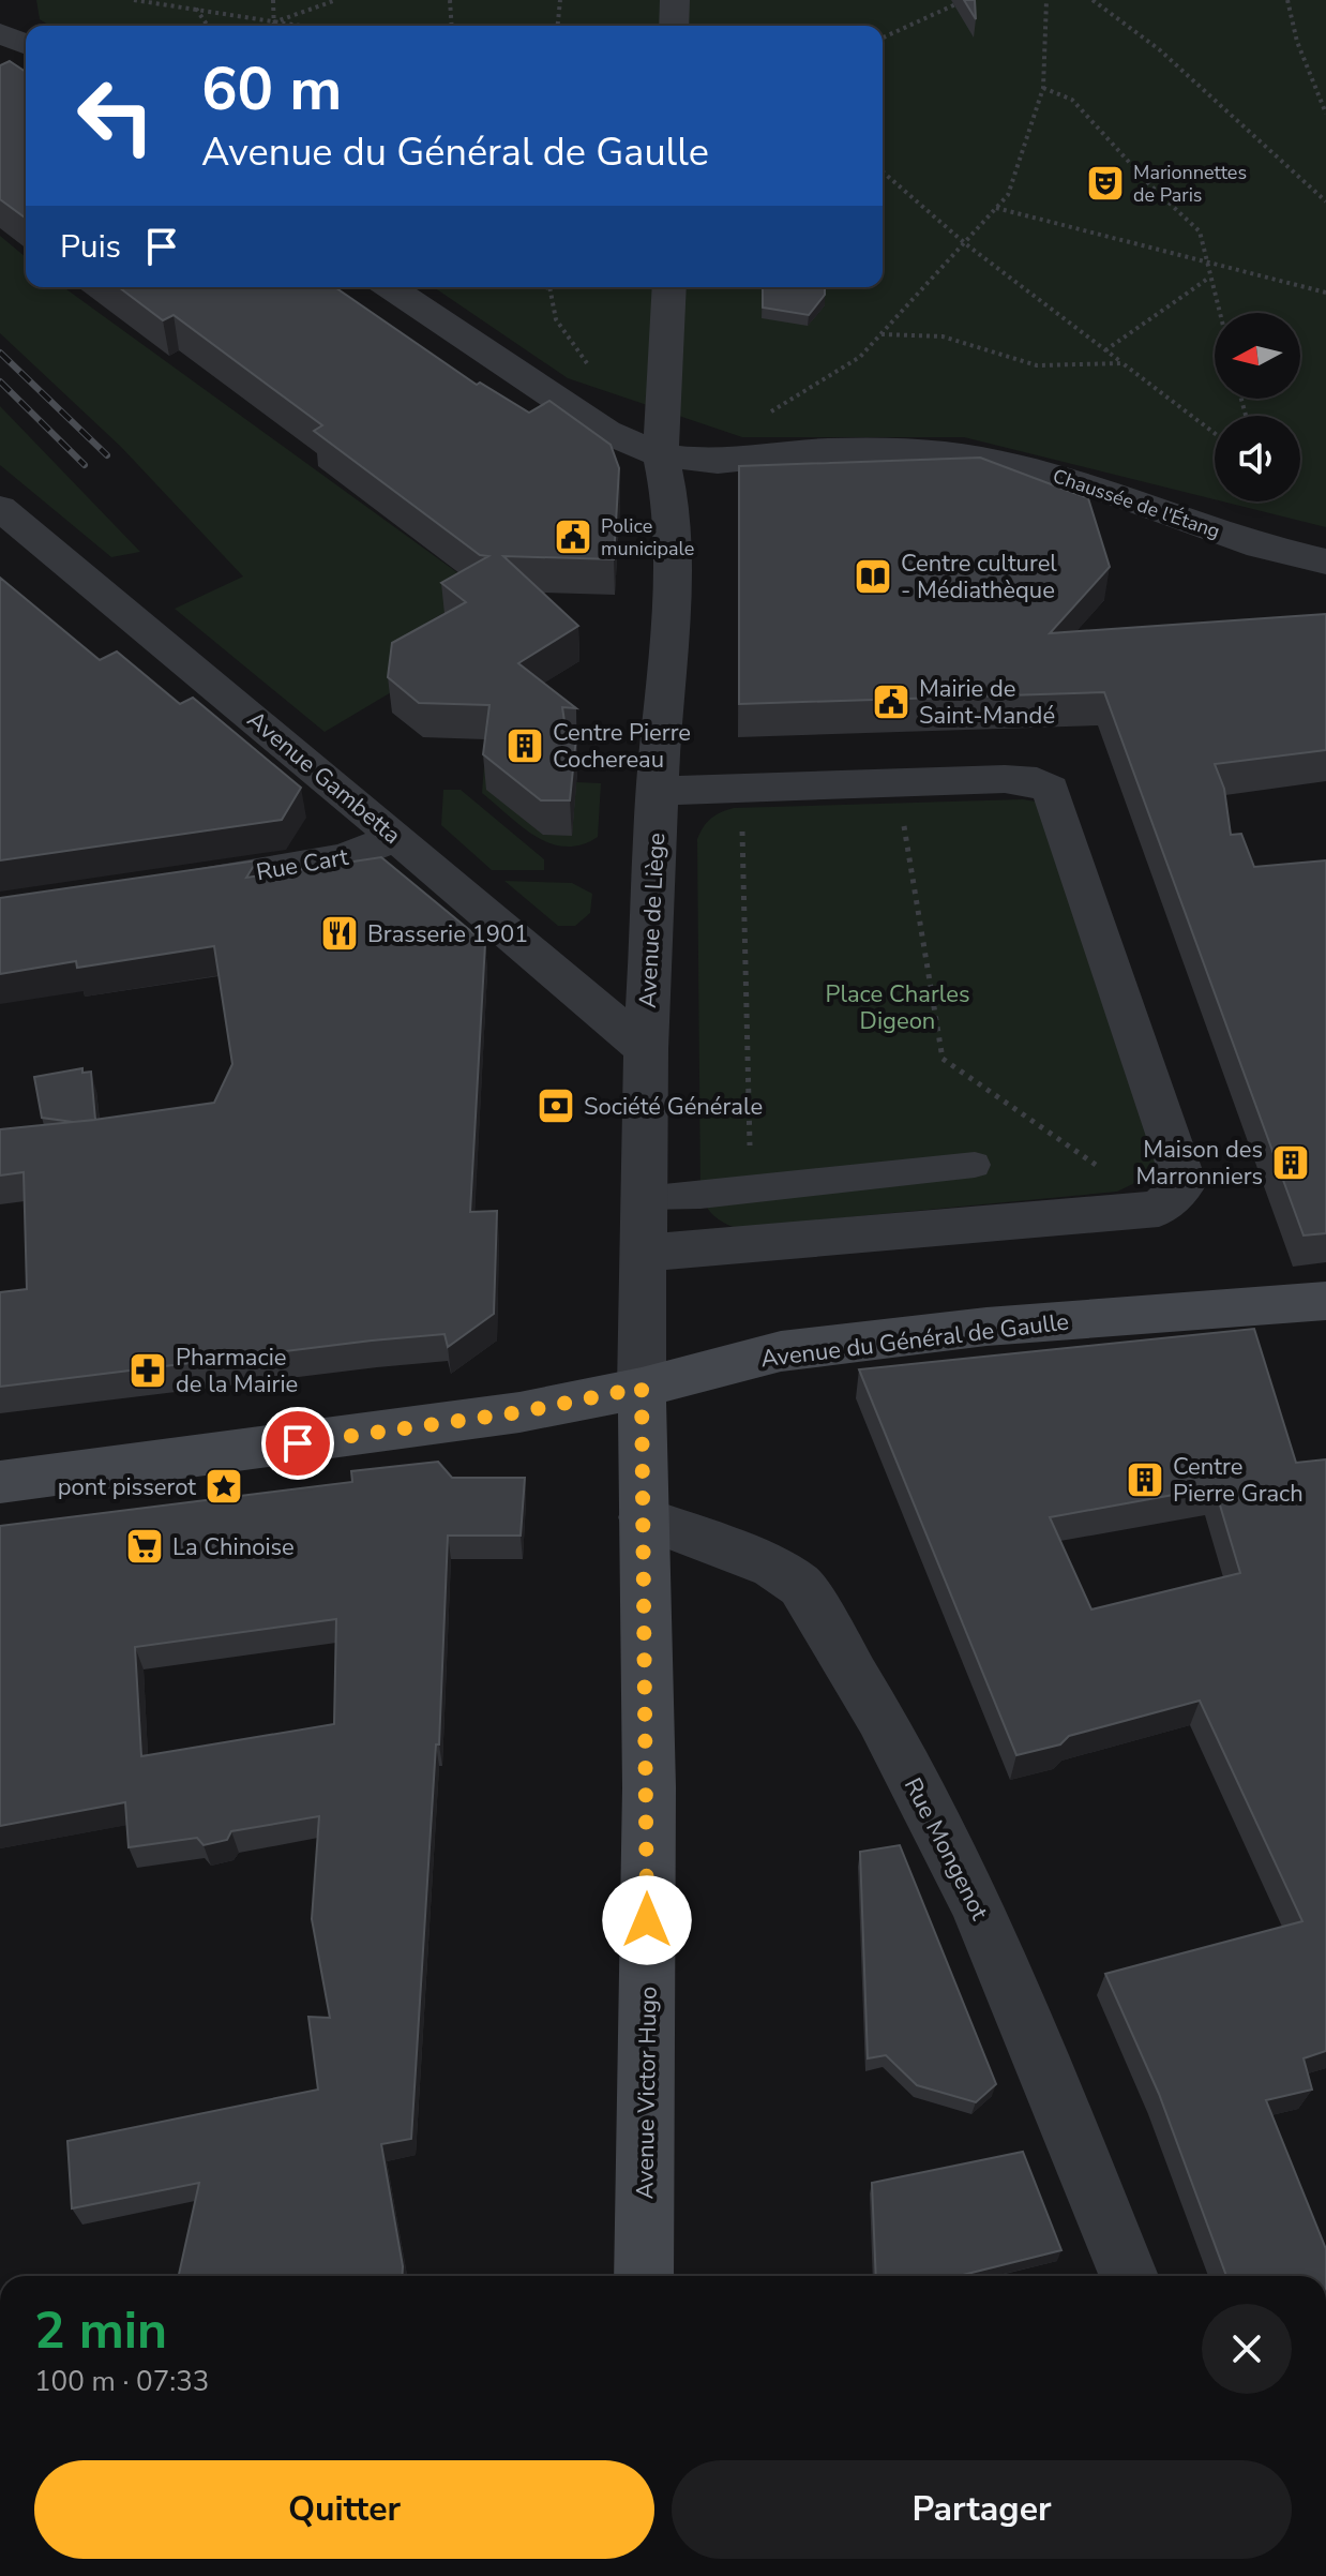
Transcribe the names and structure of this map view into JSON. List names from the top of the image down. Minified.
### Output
{"streets":{"main road":["Avenue du Général de Gaulle","Avenue Victor Hugo"],"street":["Chaussée de l'Étang","Avenue Gambetta","Rue Cart","Avenue de Liège","Rue Mongenot"]},"crossings":[["Chaussée de l'Étang","Avenue de Liège"],["Avenue Gambetta","Rue Cart"],["Avenue Gambetta","Avenue de Liège"],["Avenue de Liège","Avenue du Général de Gaulle"],["Avenue de Liège","Avenue Victor Hugo"],["Avenue du Général de Gaulle","Avenue Victor Hugo"],["Rue Mongenot","Avenue Victor Hugo"]],"parks":["Place Charles Digeon"],"places":{"theatre":["Marionnettes de Paris"],"public building":["Police municipale","Mairie de Saint-Mandé"],"library":["Centre culturel - Médiathèque"],"building":["Centre Pierre Cochereau","Maison des Marronniers","Centre Pierre Grach"],"restaurant":["Brasserie 1901"],"bank":["Société Générale"],"pharmacy":["Pharmacie de la Mairie"],"place":["pont pisserot"],"supermarket":["La Chinoise"]},"north":"left","page":{"turn":["60 m","Avenue du Général de Gaulle"],"then":"Puis","heading":["2 min","100 m · 07:33"],"buttons":["Quitter","Partager"]}}
